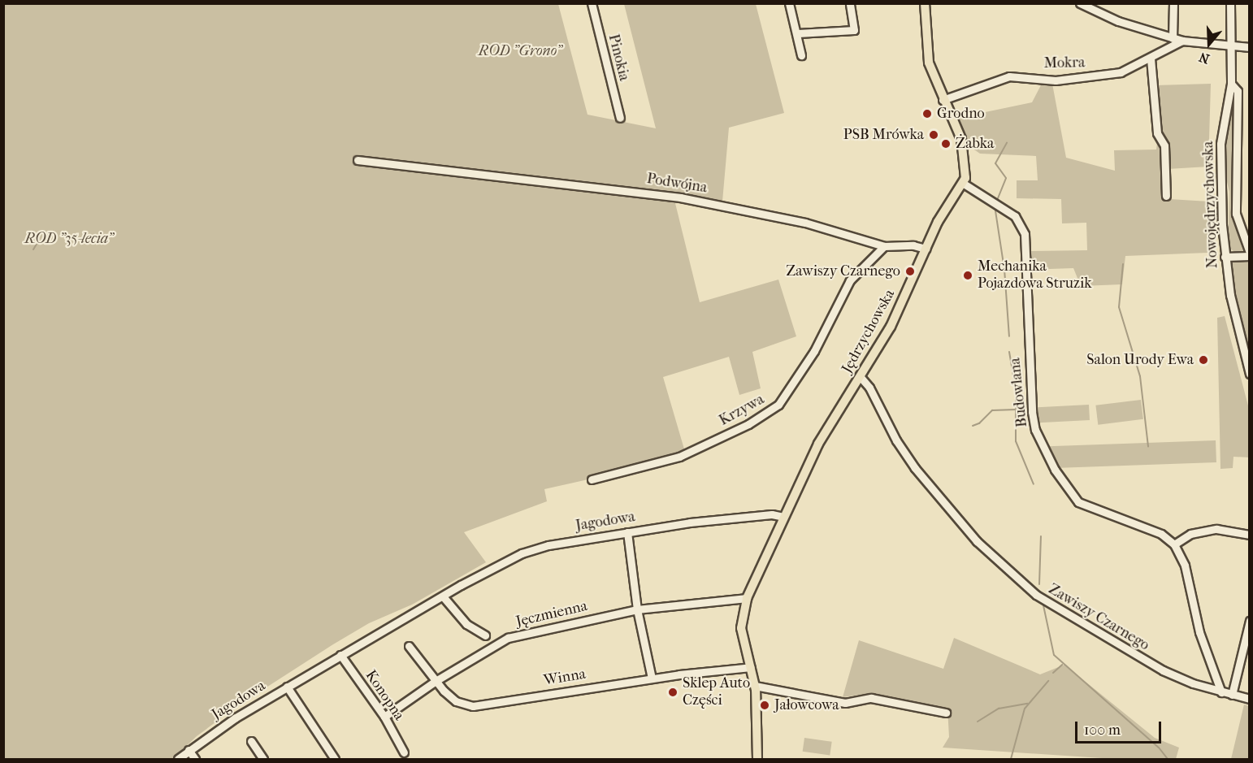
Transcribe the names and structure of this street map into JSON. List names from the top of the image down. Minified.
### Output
{"streets":{"main road":["Jędrzychowska"],"street":["Pinokia","Mokra","Podwójna","Nowojędrzychowska","Budowlana","Krzywa","Jagodowa","Jęczmienna","Zawiszy Czarnego","Winna","Konopna"]},"crossings":[["Podwójna","Jędrzychowska"],["Podwójna","Krzywa"],["Jędrzychowska","Budowlana"],["Jędrzychowska","Jagodowa"],["Jędrzychowska","Jęczmienna"],["Jędrzychowska","Zawiszy Czarnego"],["Jędrzychowska","Winna"],["Jagodowa","Konopna"],["Jęczmienna","Winna"],["Jęczmienna","Konopna"]],"parks":["ROD \"Grono\"","ROD \"35-lecia\""],"places":["Grodno","PSB Mrówka","Żabka","Zawiszy Czarnego","Mechanika Pojazdowa Struzik","Salon Urody Ewa","Sklep Auto Części","Jałowcowa"],"scale_bar":"100 m","north":"bottom"}
